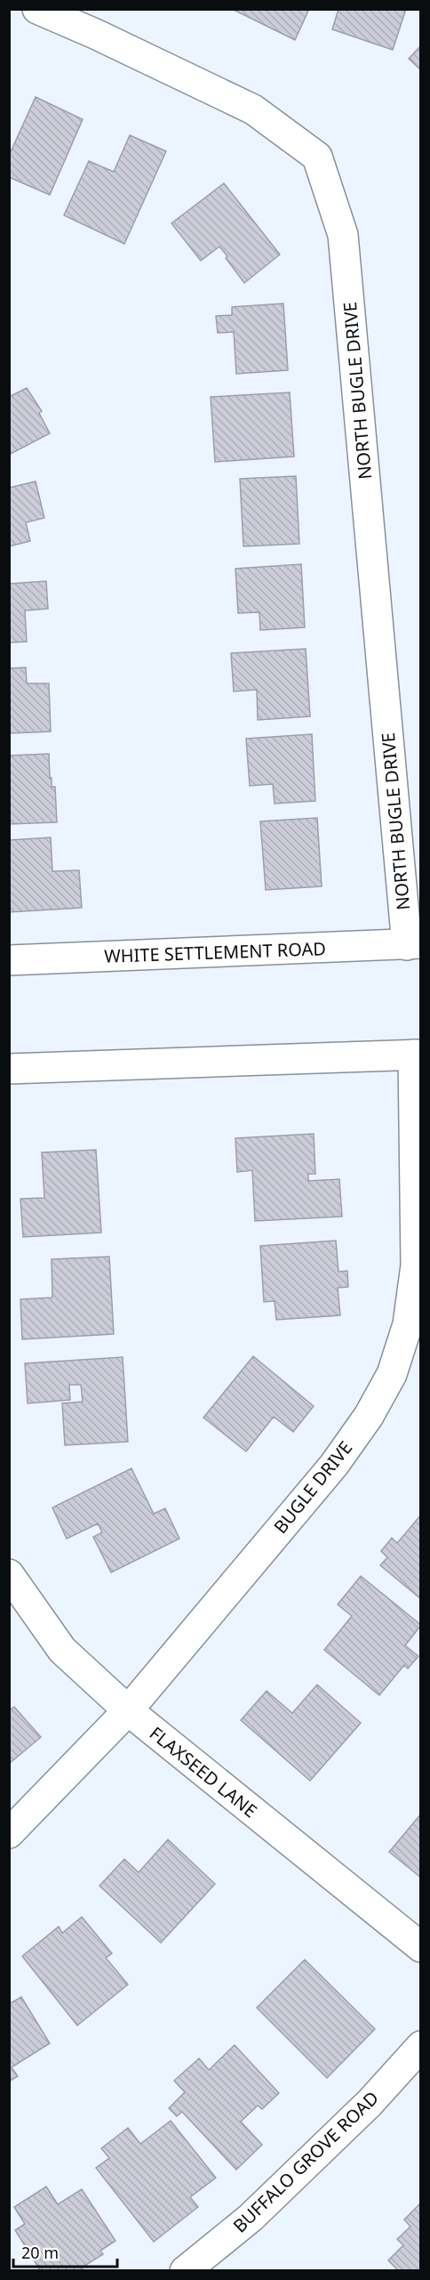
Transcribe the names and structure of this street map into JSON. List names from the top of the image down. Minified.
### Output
{"streets":{"street":["NORTH BUGLE DRIVE","WHITE SETTLEMENT ROAD","BUGLE DRIVE","FLAXSEED LANE","BUFFALO GROVE ROAD"]},"crossings":[["NORTH BUGLE DRIVE","WHITE SETTLEMENT ROAD"],["BUGLE DRIVE","FLAXSEED LANE"]],"scale_bar":"20 m"}
